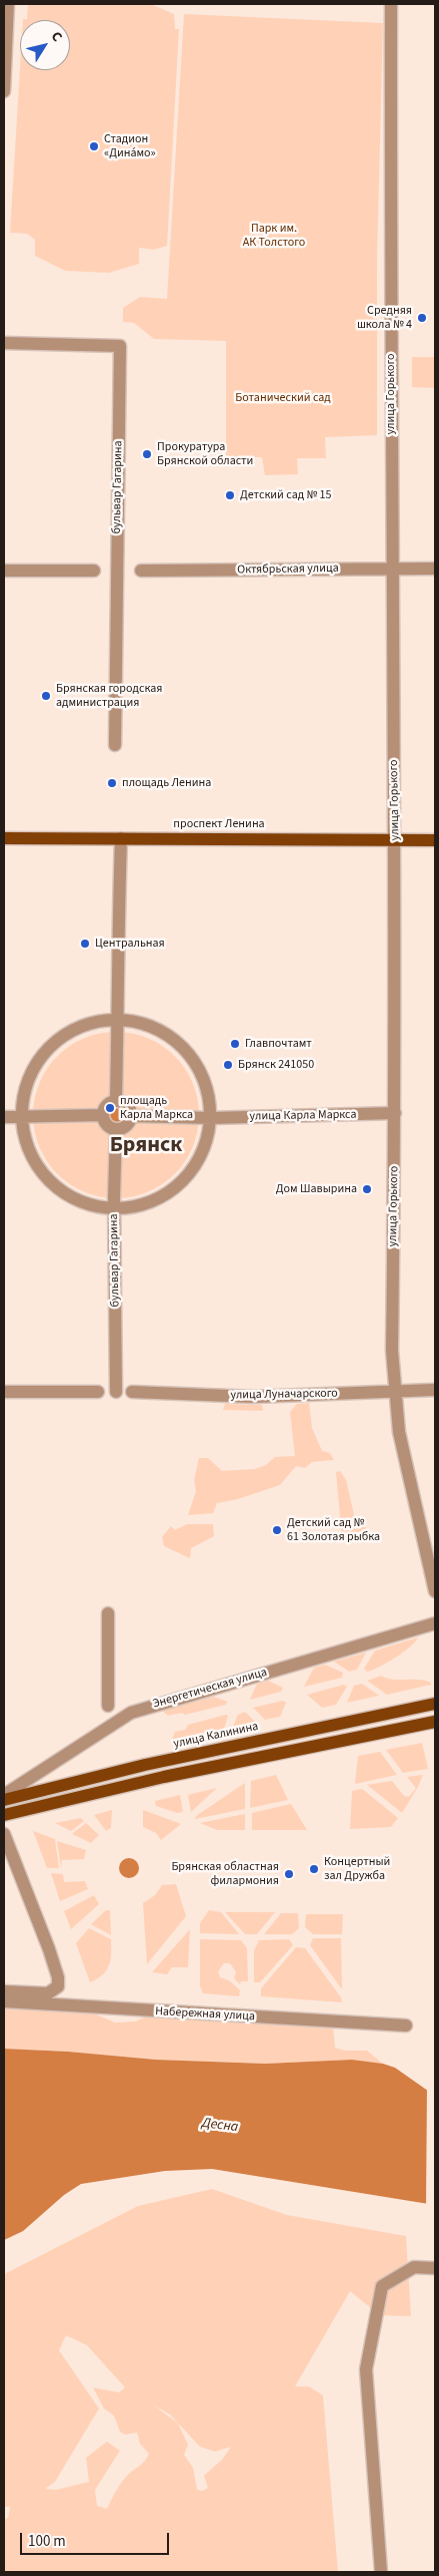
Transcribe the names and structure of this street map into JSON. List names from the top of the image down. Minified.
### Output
{"streets":{"main road":["проспект Ленина","улица Калинина"],"street":["улица Горького","бульвар Гагарина","Октябрьская улица","улица Карла Маркса","улица Луначарского","Энергетическая улица","Набережная улица"]},"crossings":[["улица Горького","Октябрьская улица"],["улица Горького","проспект Ленина"],["улица Горького","улица Карла Маркса"],["улица Горького","улица Луначарского"],["бульвар Гагарина","улица Карла Маркса"]],"districts":["Брянск"],"water":["Десна"],"parks":["Парк им. АК Толстого","Ботанический сад"],"places":["Стадион «Дина́мо»","Средняя школа № 4","Прокуратура Брянской области","Детский сад № 15","Брянская городская администрация","площадь Ленина","Центральная","Главпочтамт","Брянск 241050","площадь Карла Маркса","Дом Шавырина","Детский сад № 61 Золотая рыбка","Концертный зал Дружба","Брянская областная филармония"],"scale_bar":"100 m","north":"top right"}
